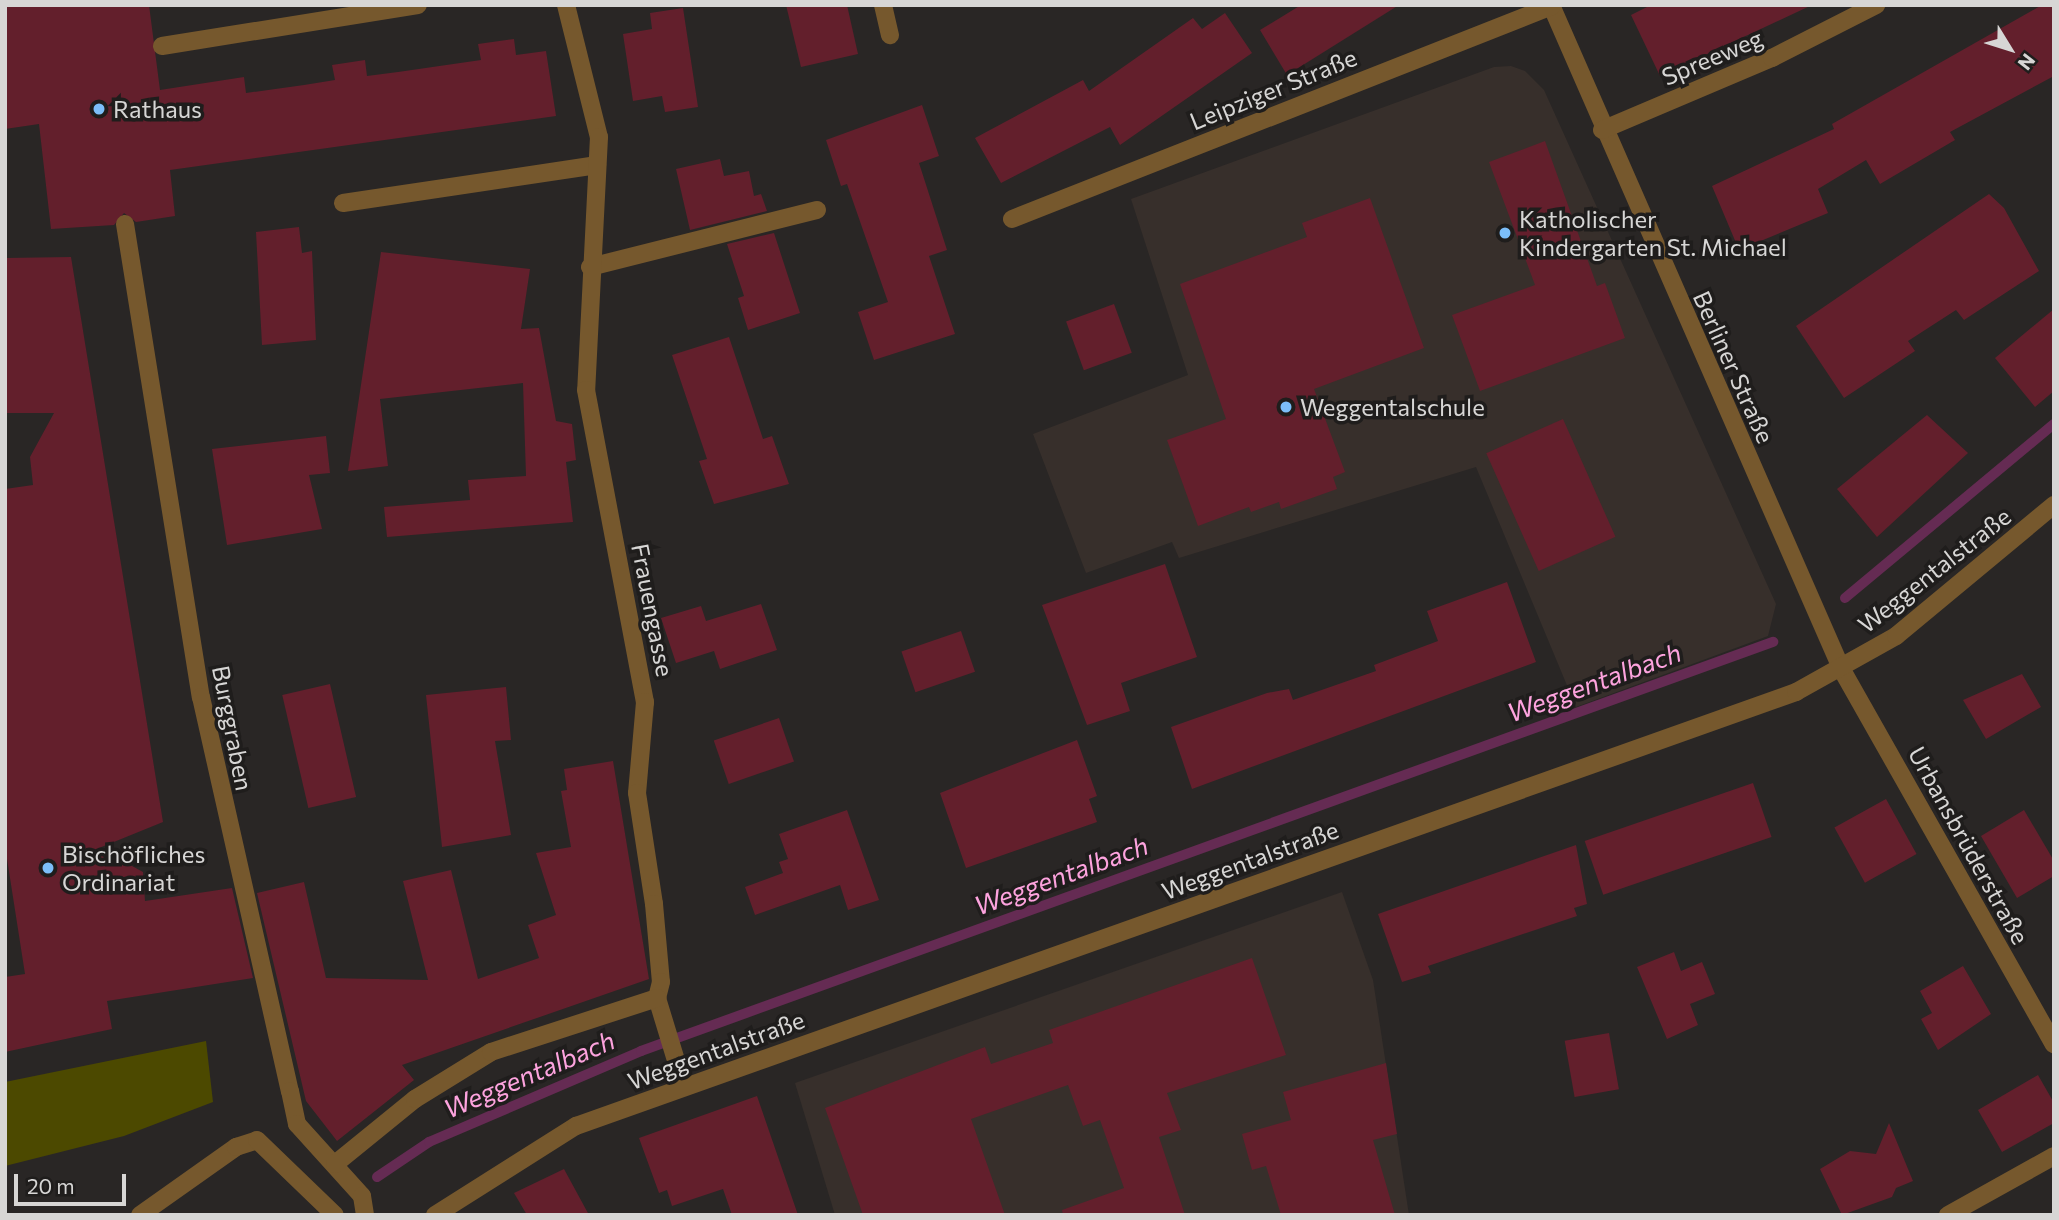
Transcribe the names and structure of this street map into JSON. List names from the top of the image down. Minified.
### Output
{"streets":{"street":["Spreeweg","Leipziger Straße","Berliner Straße","Weggentalstraße","Frauengasse","Burggraben","Urbansbrüderstraße"]},"crossings":[["Spreeweg","Berliner Straße"],["Leipziger Straße","Berliner Straße"],["Berliner Straße","Weggentalstraße"],["Berliner Straße","Urbansbrüderstraße"],["Weggentalstraße","Frauengasse"],["Weggentalstraße","Urbansbrüderstraße"]],"water":["Weggentalbach"],"places":["Rathaus","Katholischer Kindergarten St. Michael","Weggentalschule","Bischöfliches Ordinariat"],"scale_bar":"20 m","north":"bottom right"}
